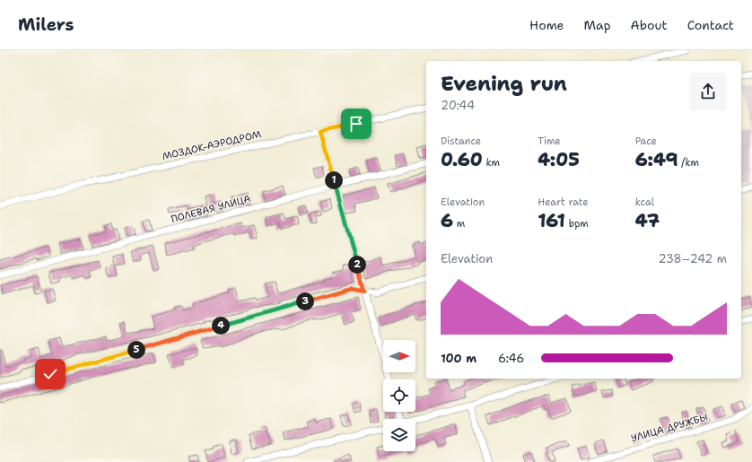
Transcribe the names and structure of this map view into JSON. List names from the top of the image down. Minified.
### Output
{"streets":{"street":["МОЗДОК-АЭРОДРОМ","ПОЛЕВАЯ УЛИЦА","УЛИЦА ДРУЖБЫ"]},"north":"right","page":{"header":"Milers","nav":["Home","Map","About","Contact"],"heading":["Evening run","20:44"],"stats":[["Distance","0.60 km"],["Time","4:05"],["Pace","6:49 /km"],["Elevation","6 m"],["Heart rate","161 bpm"],["kcal","47"]],"pins":["1","2","3","4","5"],"chart":["Elevation","238–242 m"],"list":[{"name":"100 m","note":"6:46"}]}}
